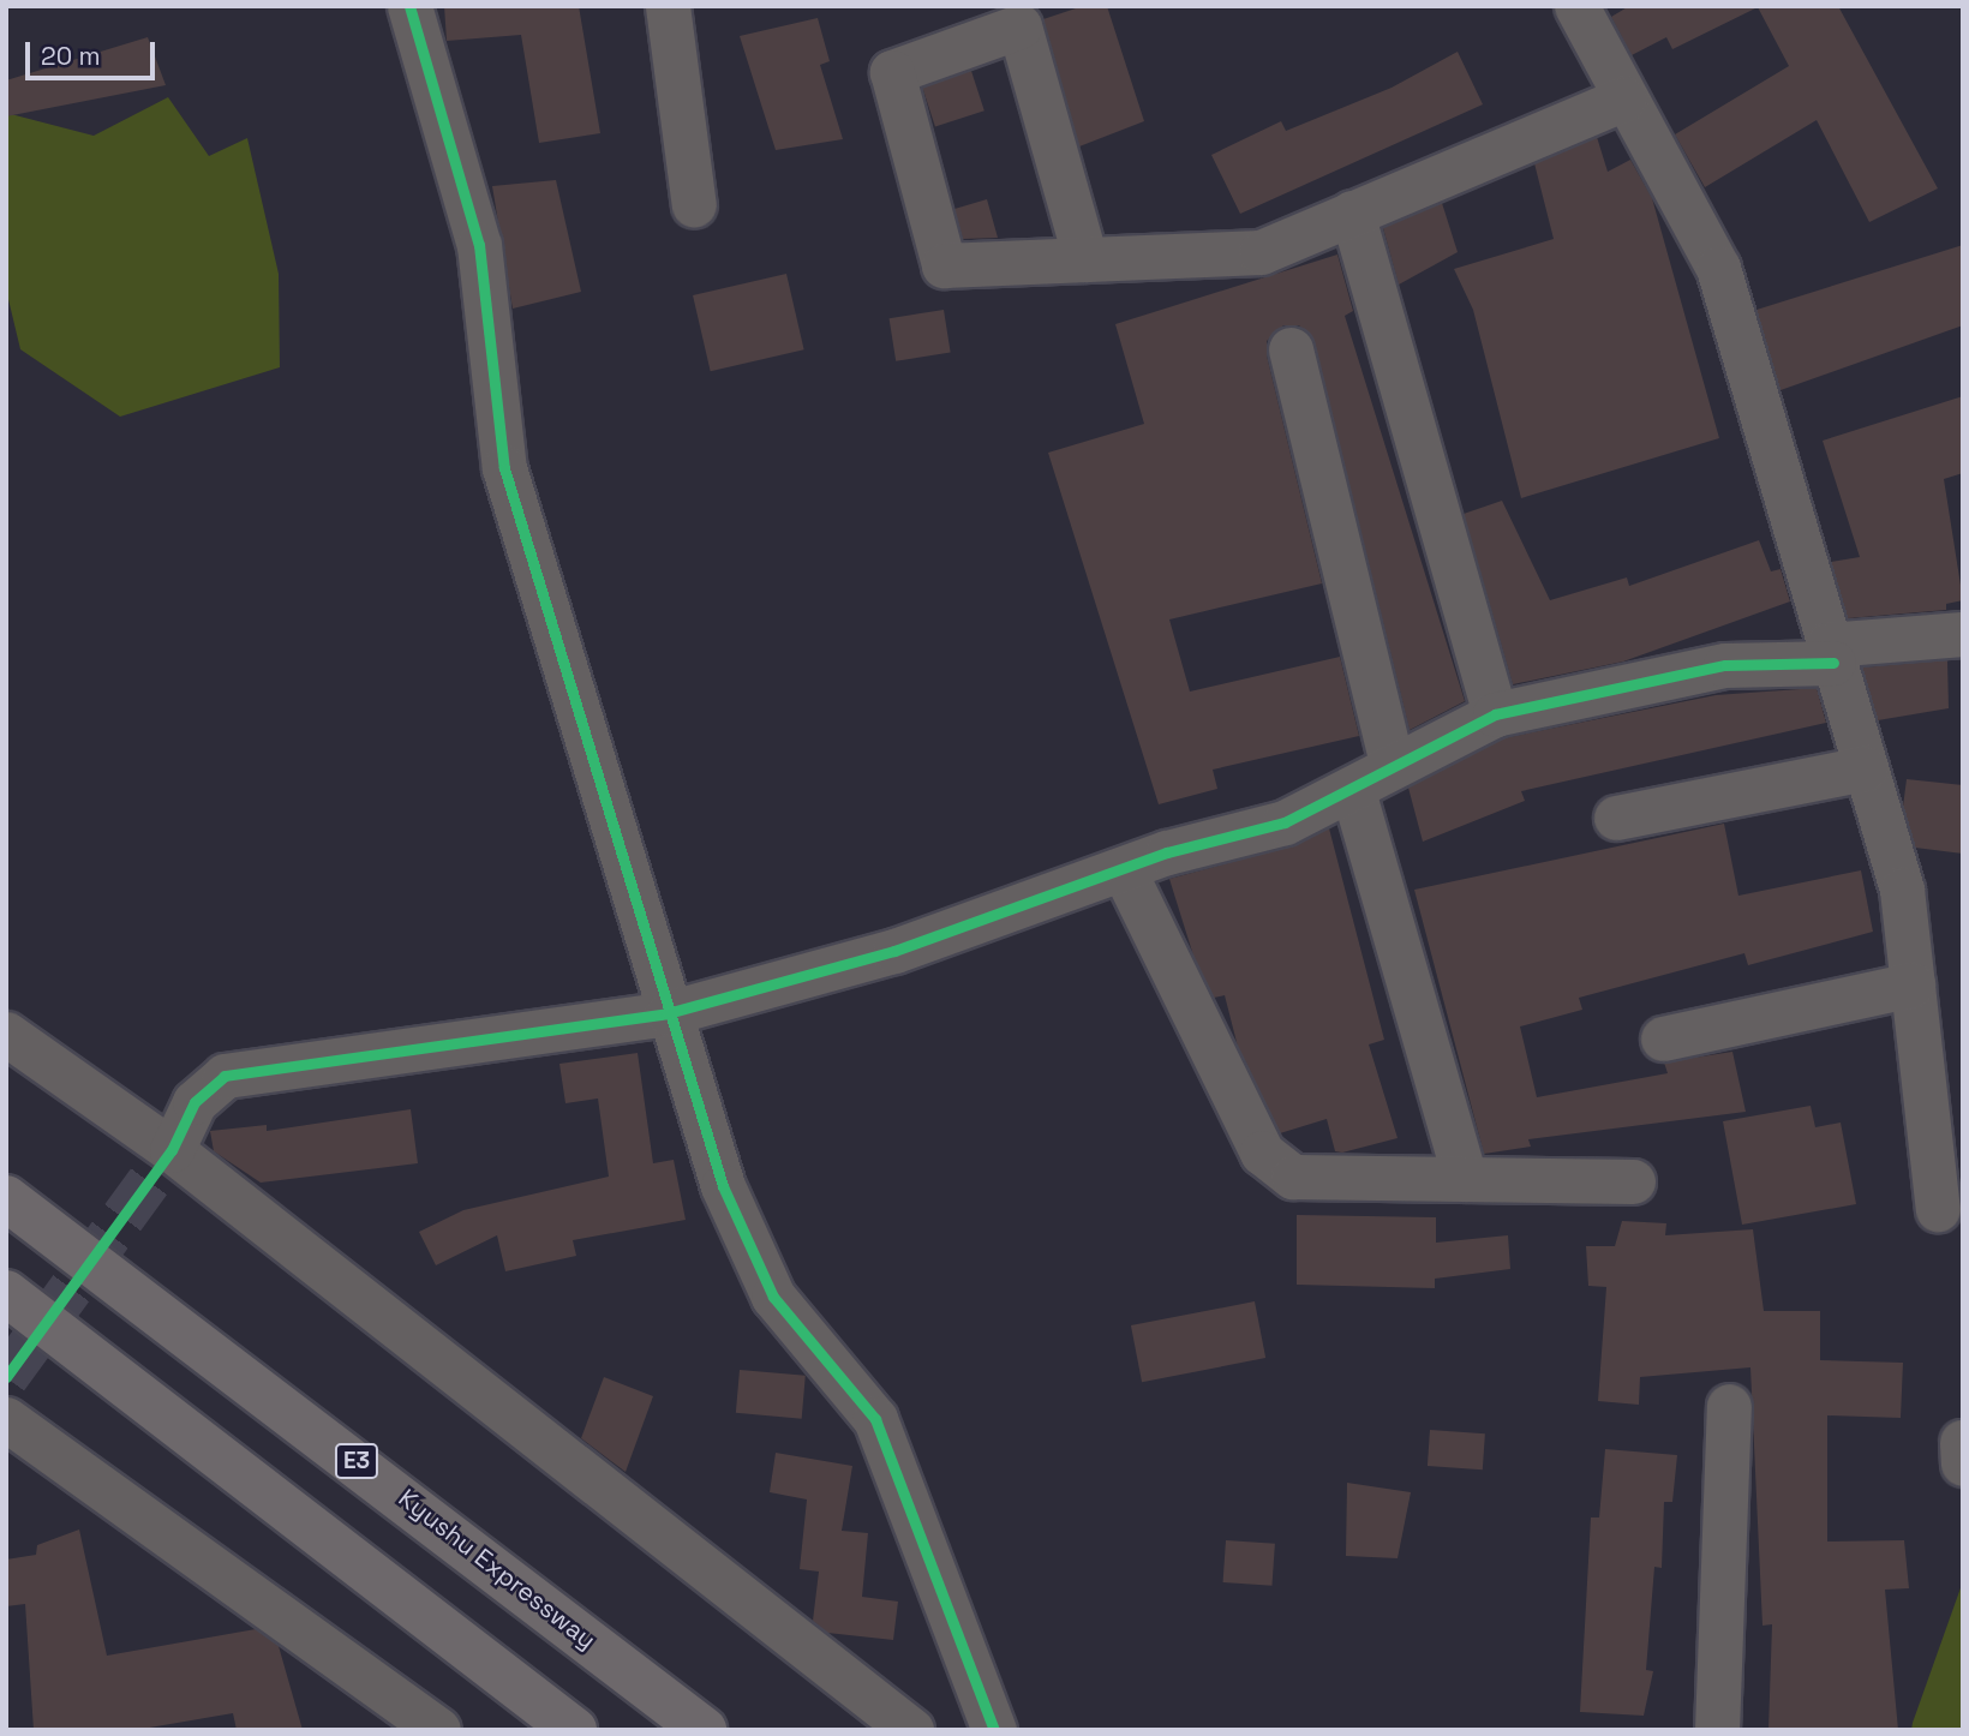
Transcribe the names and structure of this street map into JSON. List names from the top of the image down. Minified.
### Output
{"streets":{"highway":["E3","Kyushu Expressway"]},"scale_bar":"20 m"}
